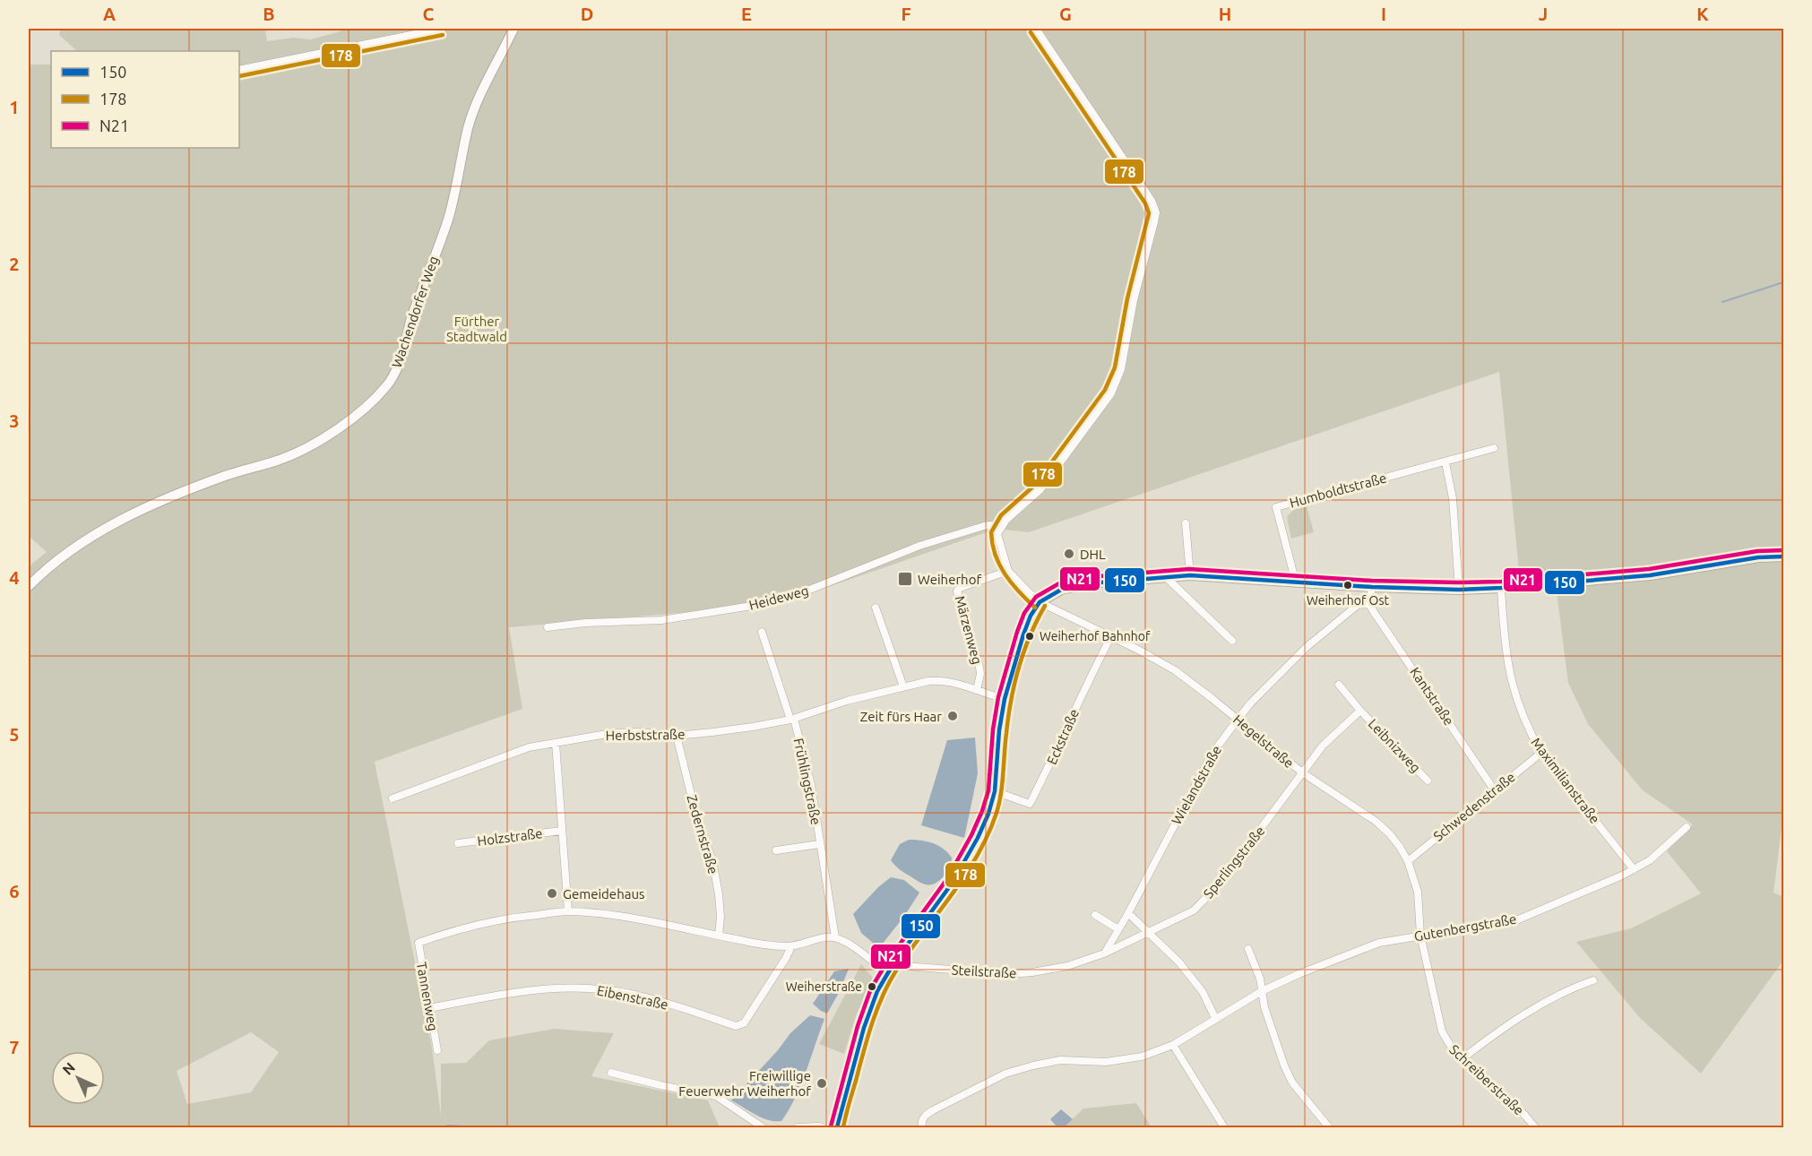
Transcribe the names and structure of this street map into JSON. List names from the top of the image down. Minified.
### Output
{"streets":{"street":["Wachendorfer Weg","Humboldtstraße","Heideweg","Märzenweg","Kantstraße","Herbststraße","Eckstraße","Hegelstraße","Leibnizweg","Maximilianstraße","Frühlingstraße","Wielandstraße","Schwedenstraße","Zedernstraße","Holzstraße","Sperlingstraße","Gutenbergstraße","Steilstraße","Tannenweg","Eibenstraße","Schreiberstraße"]},"crossings":[["Märzenweg","Herbststraße"],["Märzenweg","Hegelstraße"],["Kantstraße","Wielandstraße"],["Kantstraße","Schwedenstraße"],["Herbststraße","Frühlingstraße"],["Herbststraße","Zedernstraße"],["Herbststraße","Holzstraße"],["Eckstraße","Hegelstraße"],["Hegelstraße","Leibnizweg"],["Hegelstraße","Wielandstraße"],["Hegelstraße","Schwedenstraße"],["Hegelstraße","Sperlingstraße"],["Hegelstraße","Gutenbergstraße"],["Hegelstraße","Schreiberstraße"],["Leibnizweg","Sperlingstraße"],["Maximilianstraße","Schwedenstraße"],["Maximilianstraße","Gutenbergstraße"],["Wielandstraße","Sperlingstraße"],["Wielandstraße","Steilstraße"],["Holzstraße","Tannenweg"],["Sperlingstraße","Steilstraße"],["Gutenbergstraße","Schreiberstraße"],["Tannenweg","Eibenstraße"]],"parks":["Fürther Stadtwald"],"places":{"other":["DHL","Weiherhof Ost","Weiherhof Bahnhof","Zeit fürs Haar","Gemeidehaus","Weiherstraße","Freiwillige Feuerwehr Weiherhof"],"transit":["Weiherhof"]},"lines":["transit line 178","transit line N21","transit line 150"],"legend":["150","178","N21"],"north":"top left","grid":{"columns":["A","B","C","D","E","F","G","H","I","J","K"],"rows":["1","2","3","4","5","6","7"]}}
